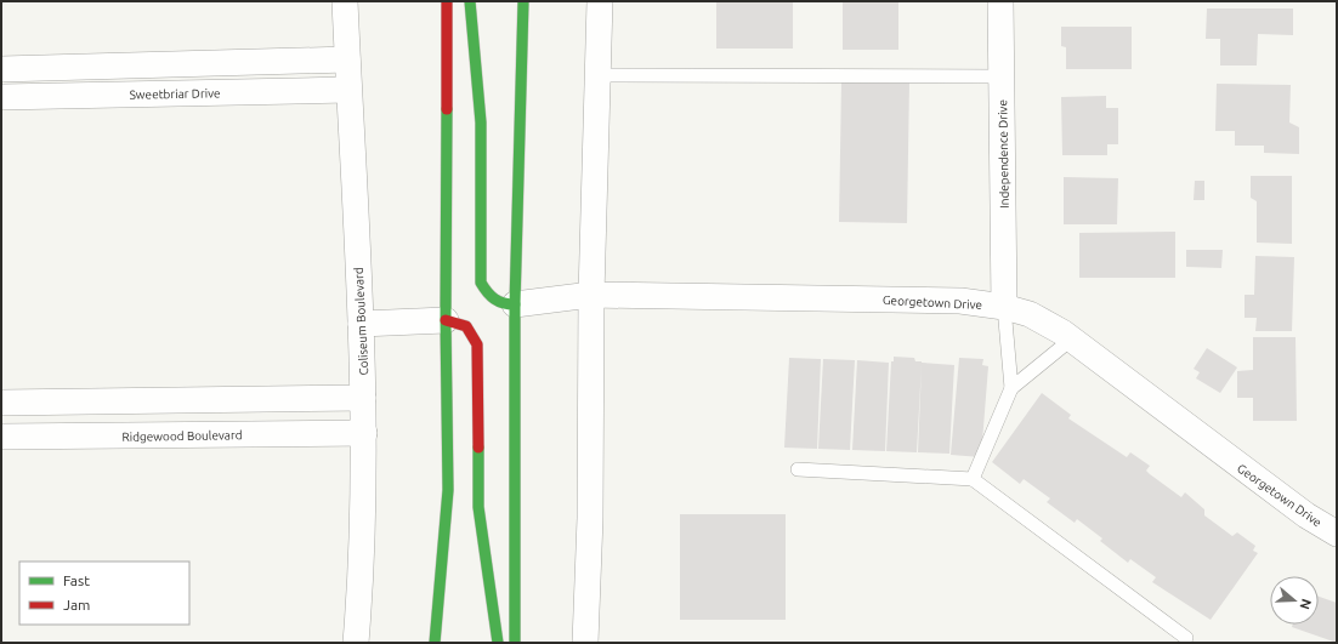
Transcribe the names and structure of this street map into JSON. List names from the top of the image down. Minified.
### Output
{"streets":{"street":["Sweetbriar Drive","Independence Drive","Georgetown Drive","Coliseum Boulevard","Ridgewood Boulevard"]},"crossings":[["Sweetbriar Drive","Coliseum Boulevard"],["Independence Drive","Georgetown Drive"],["Coliseum Boulevard","Ridgewood Boulevard"]],"legend":["Fast","Jam"],"north":"right"}
